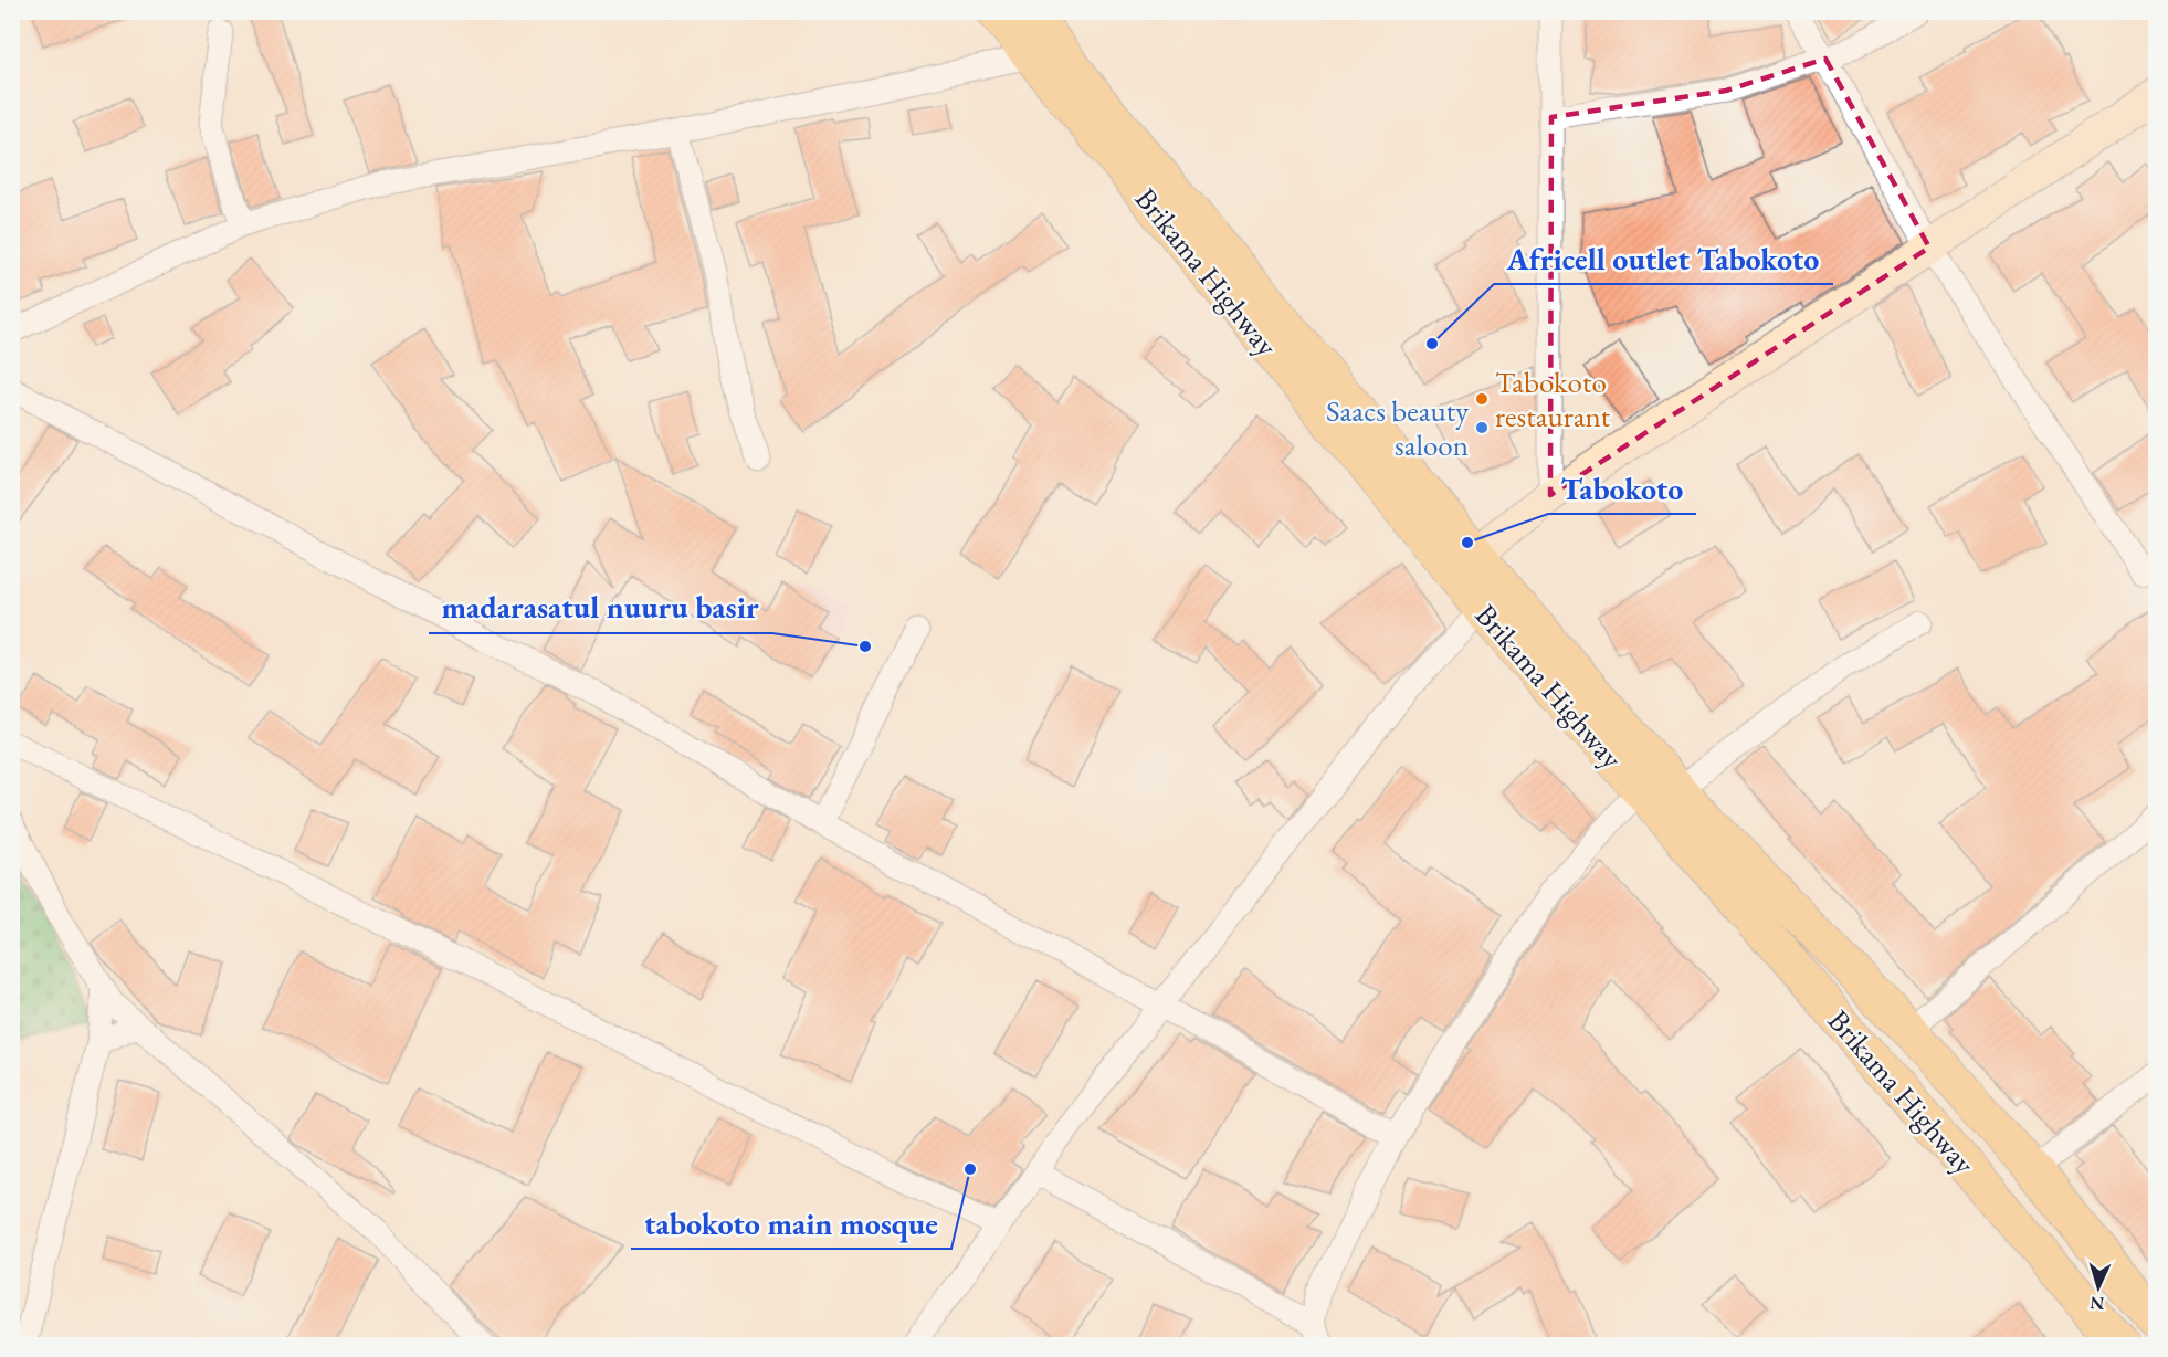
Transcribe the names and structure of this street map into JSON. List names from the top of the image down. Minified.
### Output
{"streets":{"highway":["Brikama Highway"]},"places":["Africell outlet Tabokoto","Tabokoto restaurant","Saacs beauty saloon","Tabokoto","madarasatul nuuru basir","tabokoto main mosque"],"north":"bottom"}
